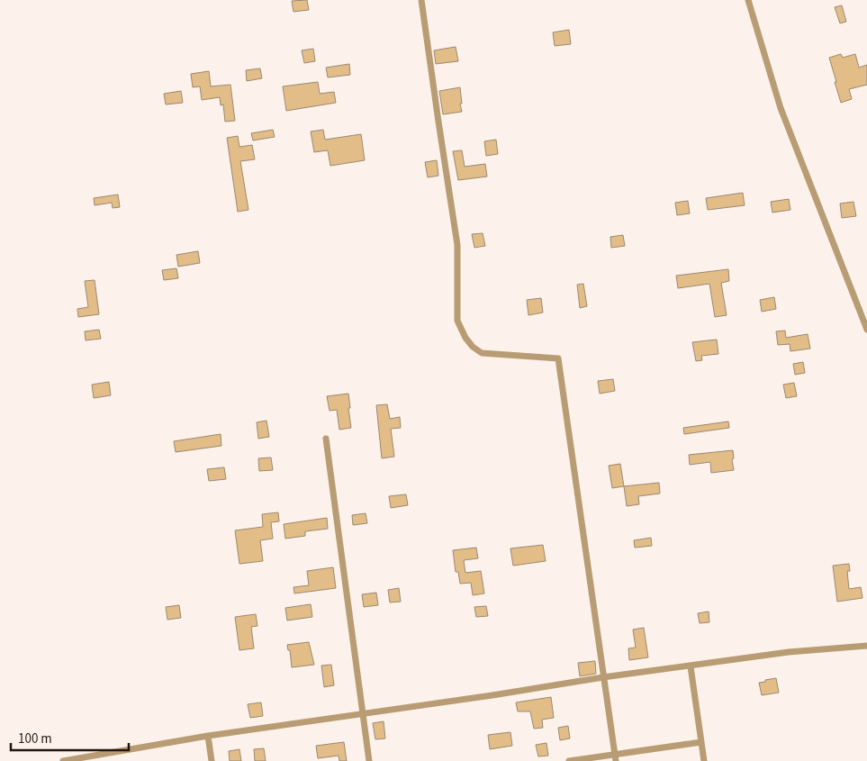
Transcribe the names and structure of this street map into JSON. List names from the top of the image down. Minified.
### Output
{"scale_bar":"100 m"}
